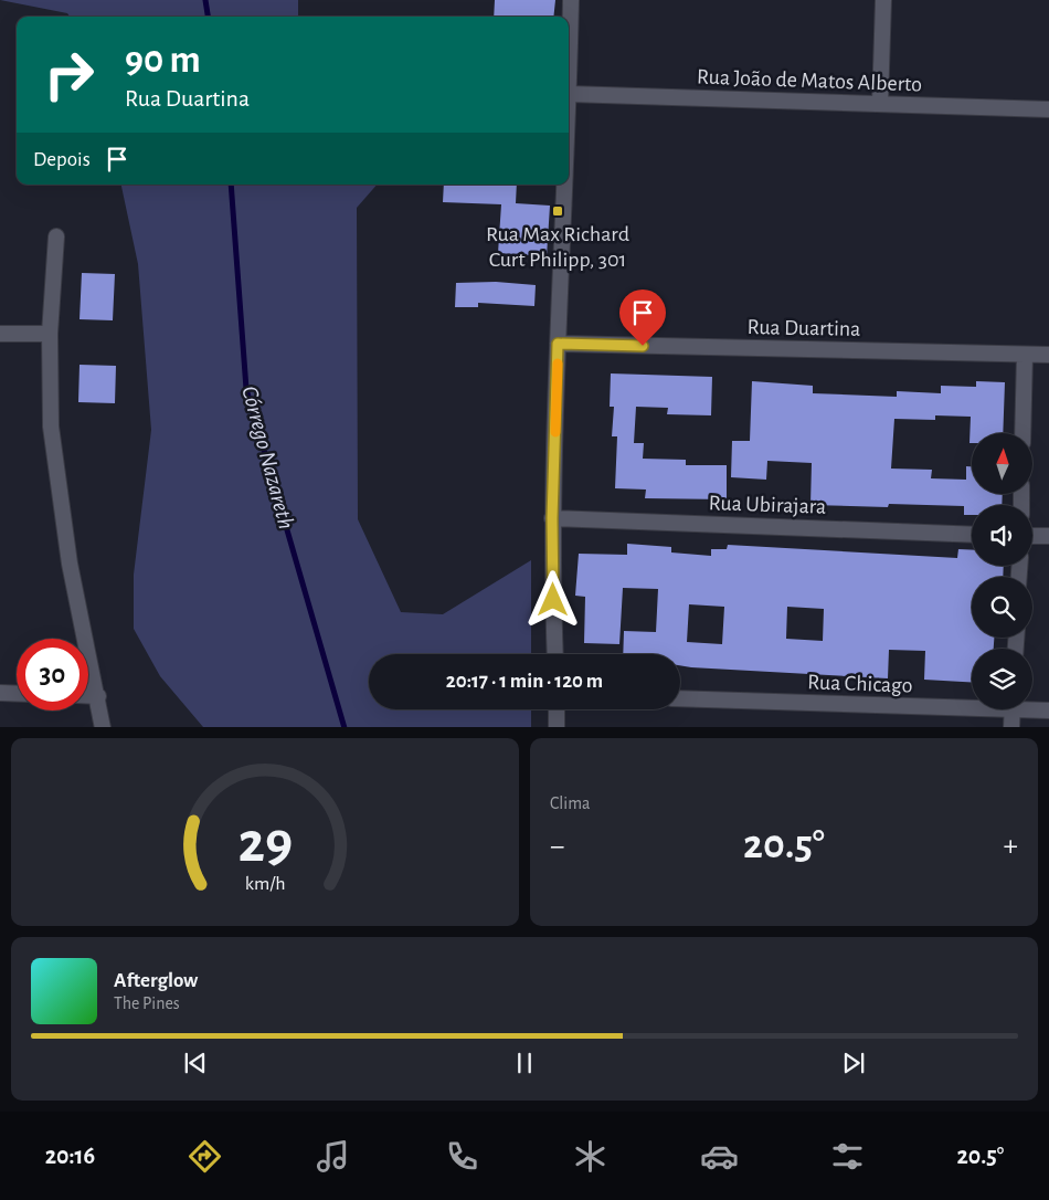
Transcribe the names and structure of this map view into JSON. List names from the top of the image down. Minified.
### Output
{"streets":{"street":["Rua João de Matos Alberto","Rua Duartina","Rua Ubirajara","Rua Chicago"]},"water":["Córrego Nazareth"],"places":{"transit":["Rua Max Richard Curt Philipp, 301"]},"north":"top","page":{"turn":["90 m","Rua Duartina"],"then":"Depois","limit":"30","trip":"20:17 · 1 min · 120 m","tile":"Clima","heat":["−","20.5°","+"],"song":["Afterglow","The Pines"],"tabs":["20:16","20.5°"],"gauge":["29","km/h"]}}
